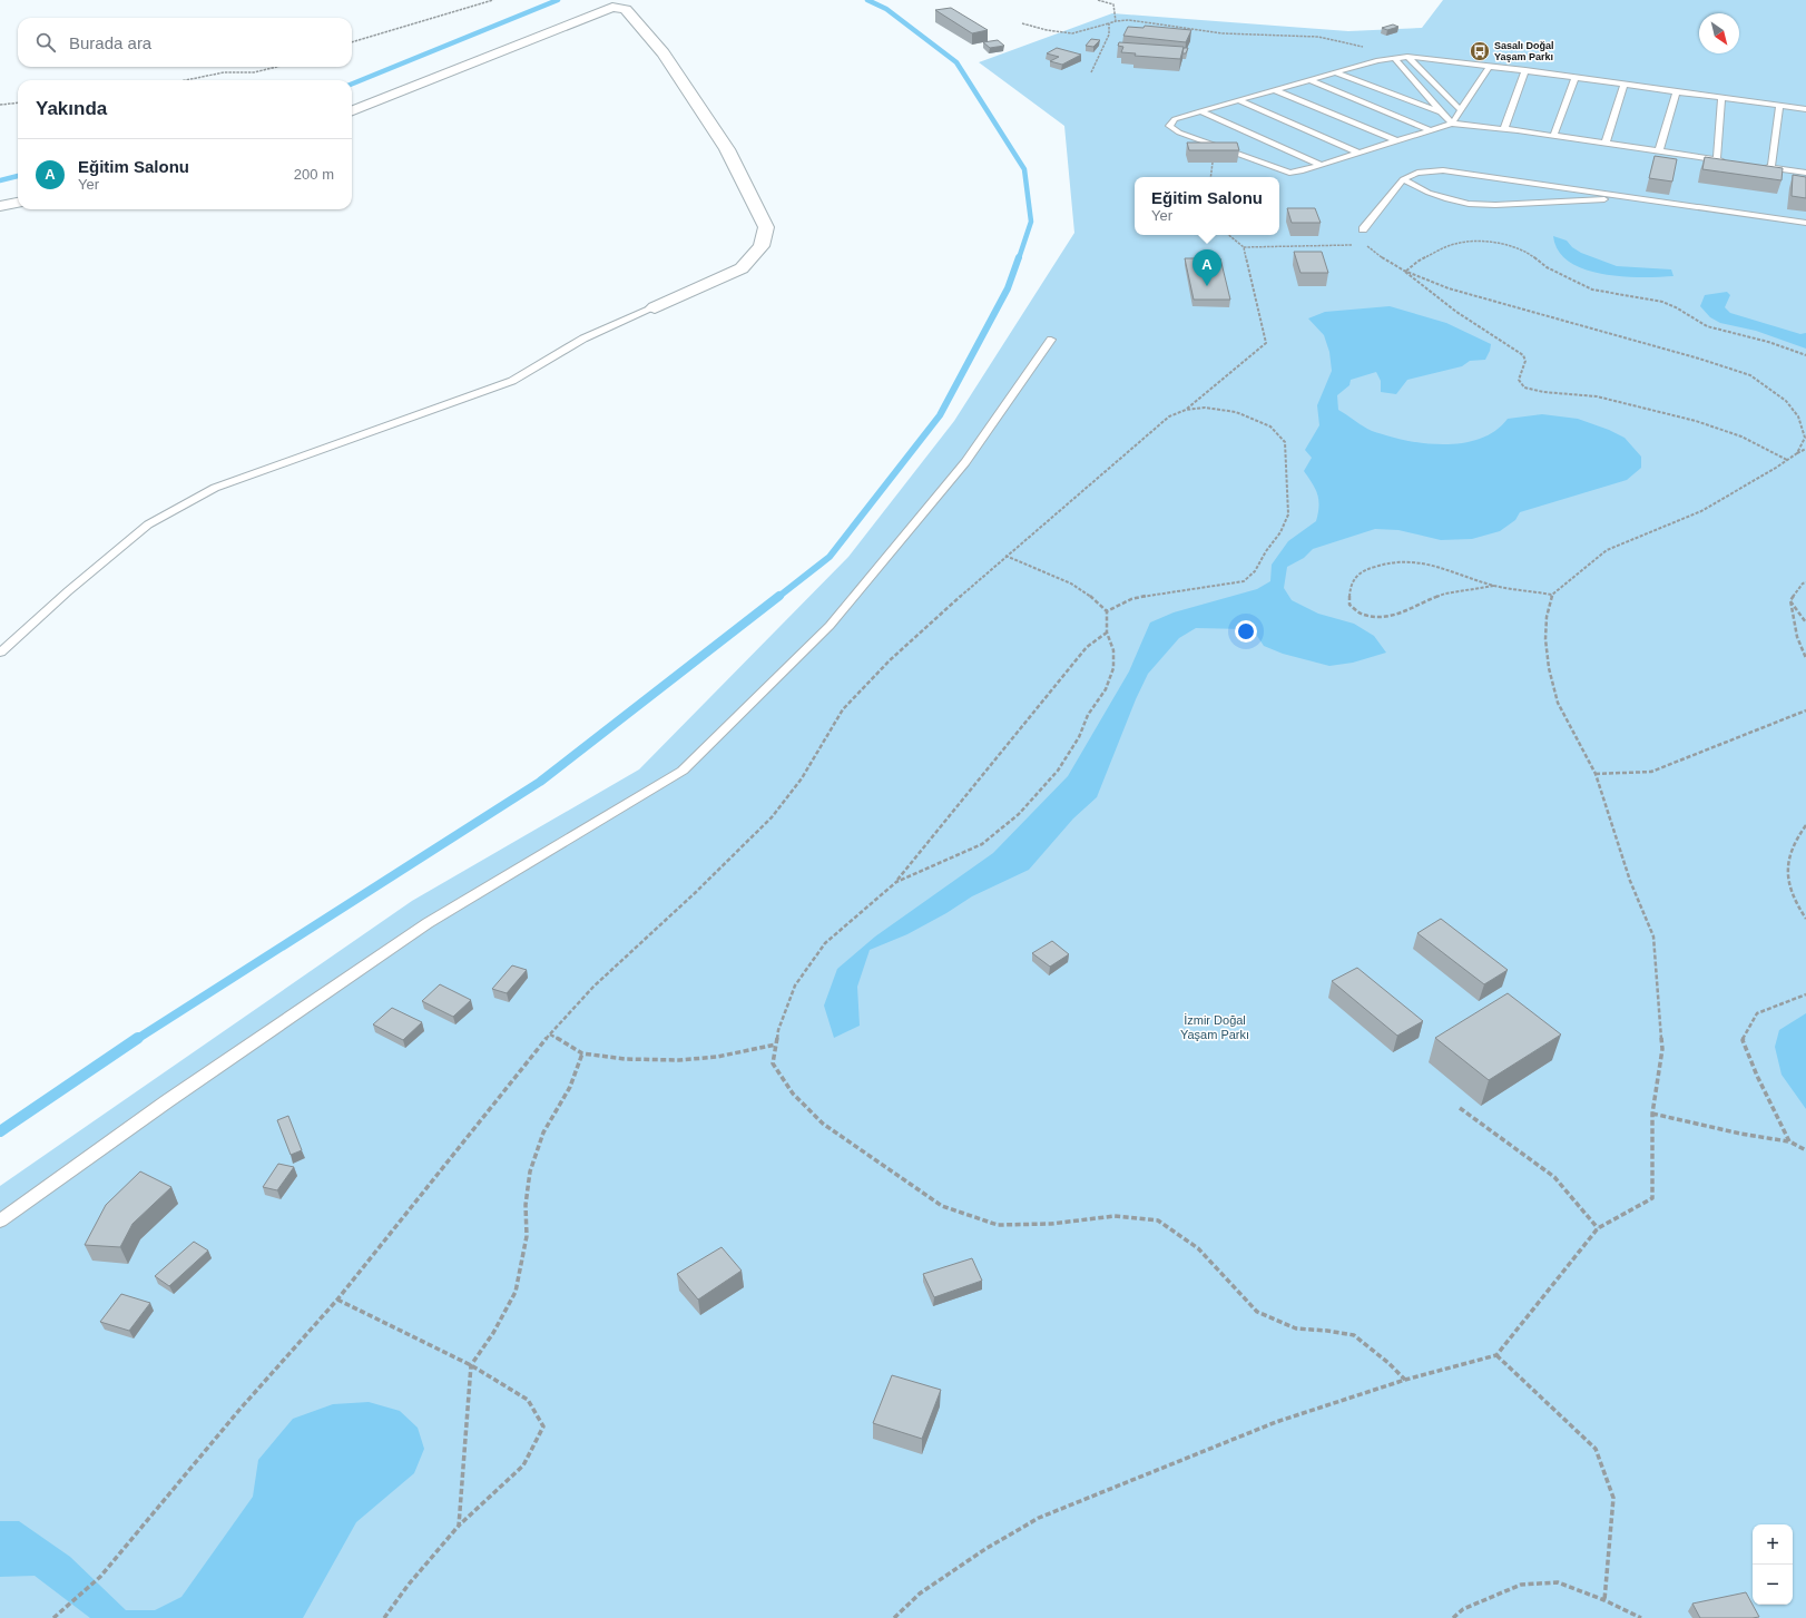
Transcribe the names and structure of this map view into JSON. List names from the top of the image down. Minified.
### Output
{"parks":["İzmir Doğal Yaşam Parkı"],"places":{"bus stop":["Sasalı Doğal Yaşam Parkı"]},"north":"bottom right","page":{"search":"Burada ara","heading":"Yakında","list":[{"mark":"A","name":"Eğitim Salonu","note":"Yer","value":"200 m"}],"popup":["Eğitim Salonu","Yer"],"pins":"A","map_buttons":["+","−"]}}
